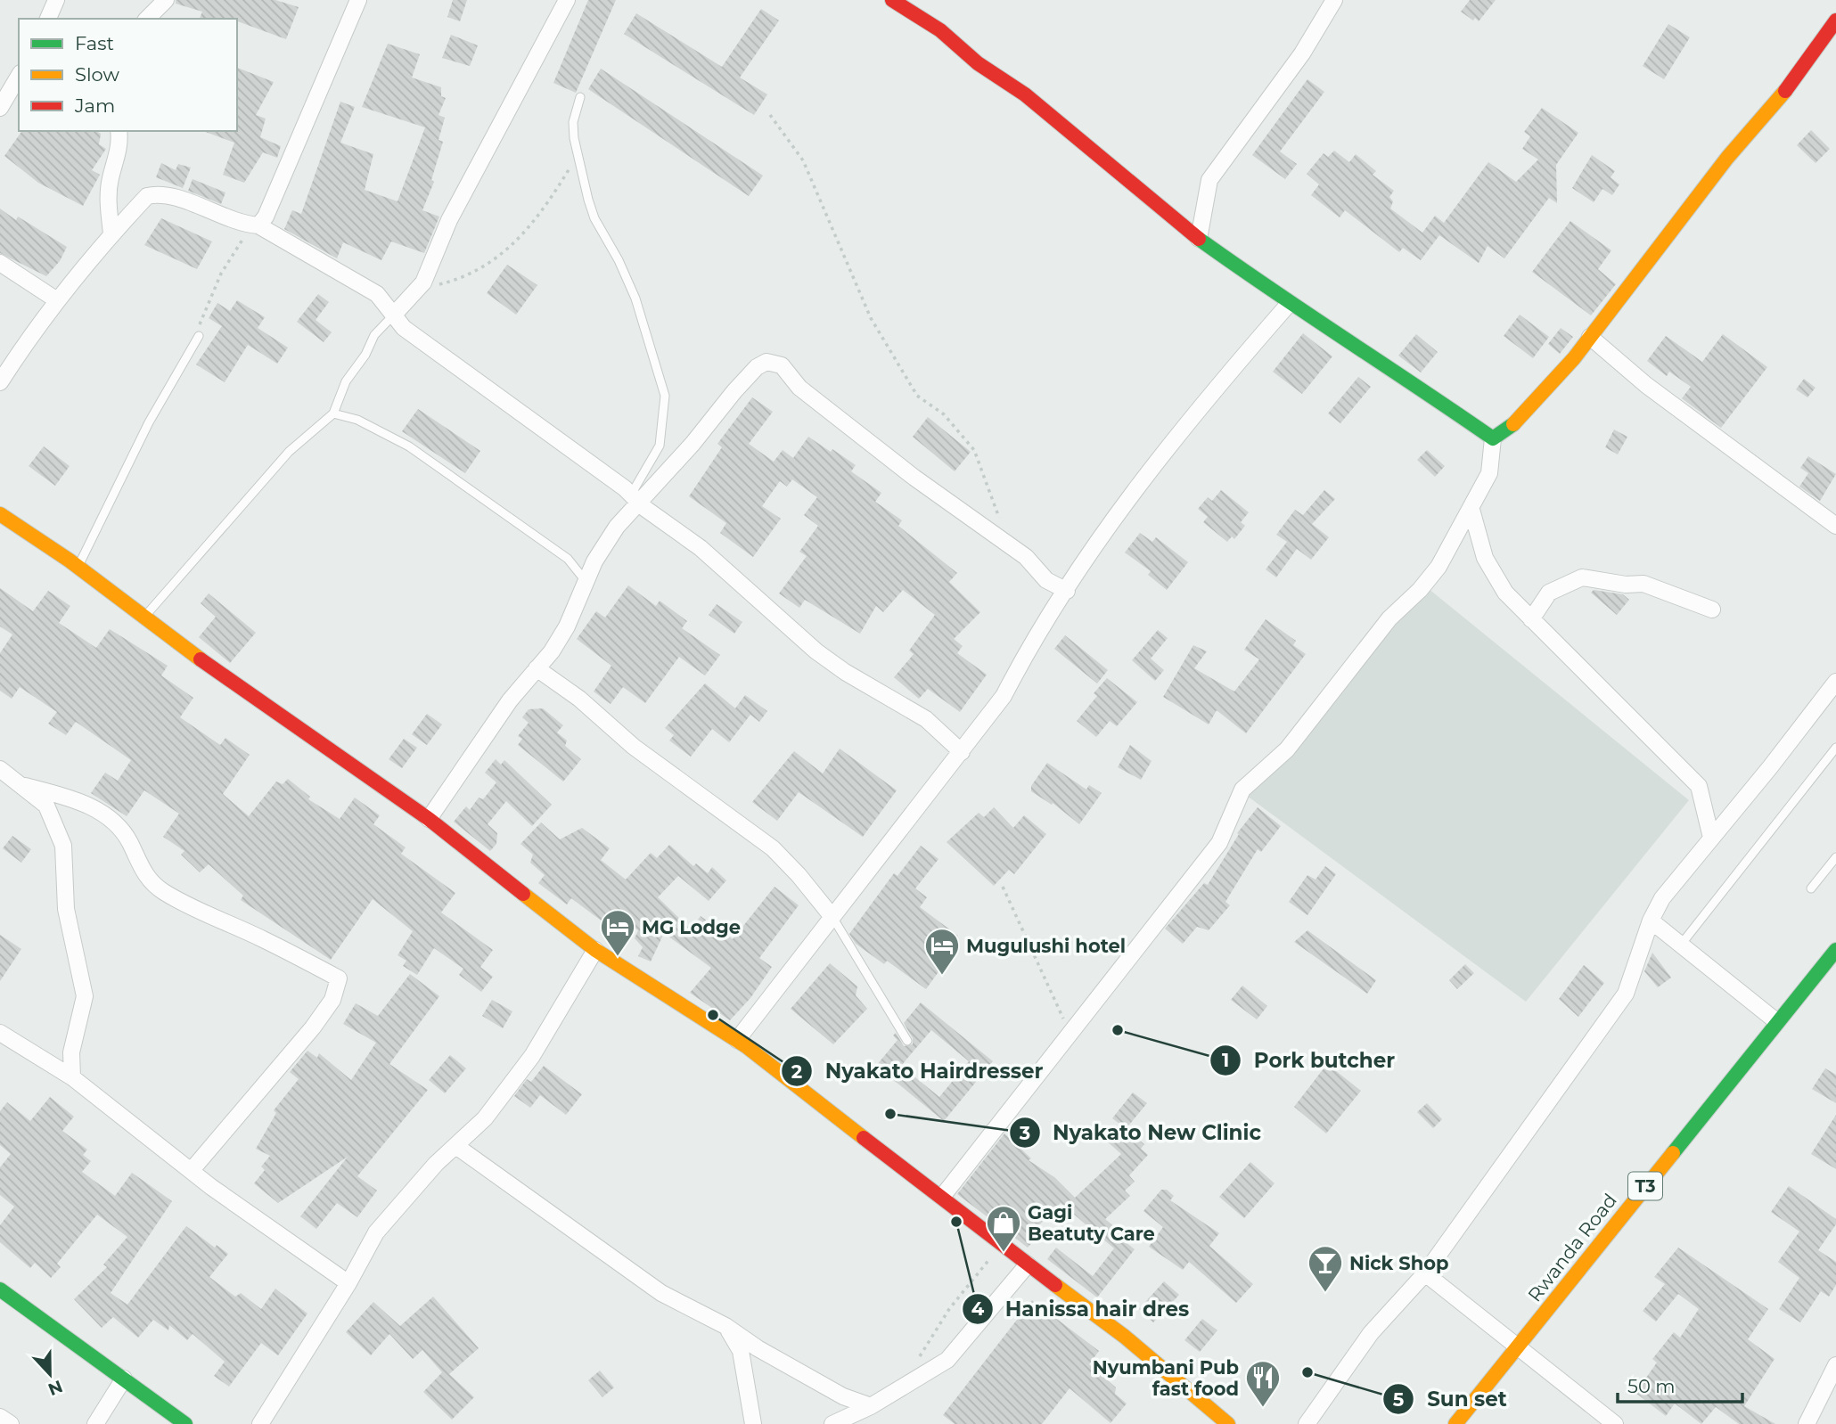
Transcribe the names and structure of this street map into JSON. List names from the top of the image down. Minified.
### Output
{"streets":{"main road":["T3","Rwanda Road"]},"places":{"hotel":["MG Lodge","Mugulushi hotel"],"other":["Nyakato Hairdresser","Pork butcher","Nyakato New Clinic","Hanissa hair dres","Sun set"],"shop":["Gagi Beatuty Care"],"bar":["Nick Shop"],"restaurant":["Nyumbani Pub fast food"]},"legend":["Fast","Slow","Jam"],"scale_bar":"50 m","north":"bottom"}
